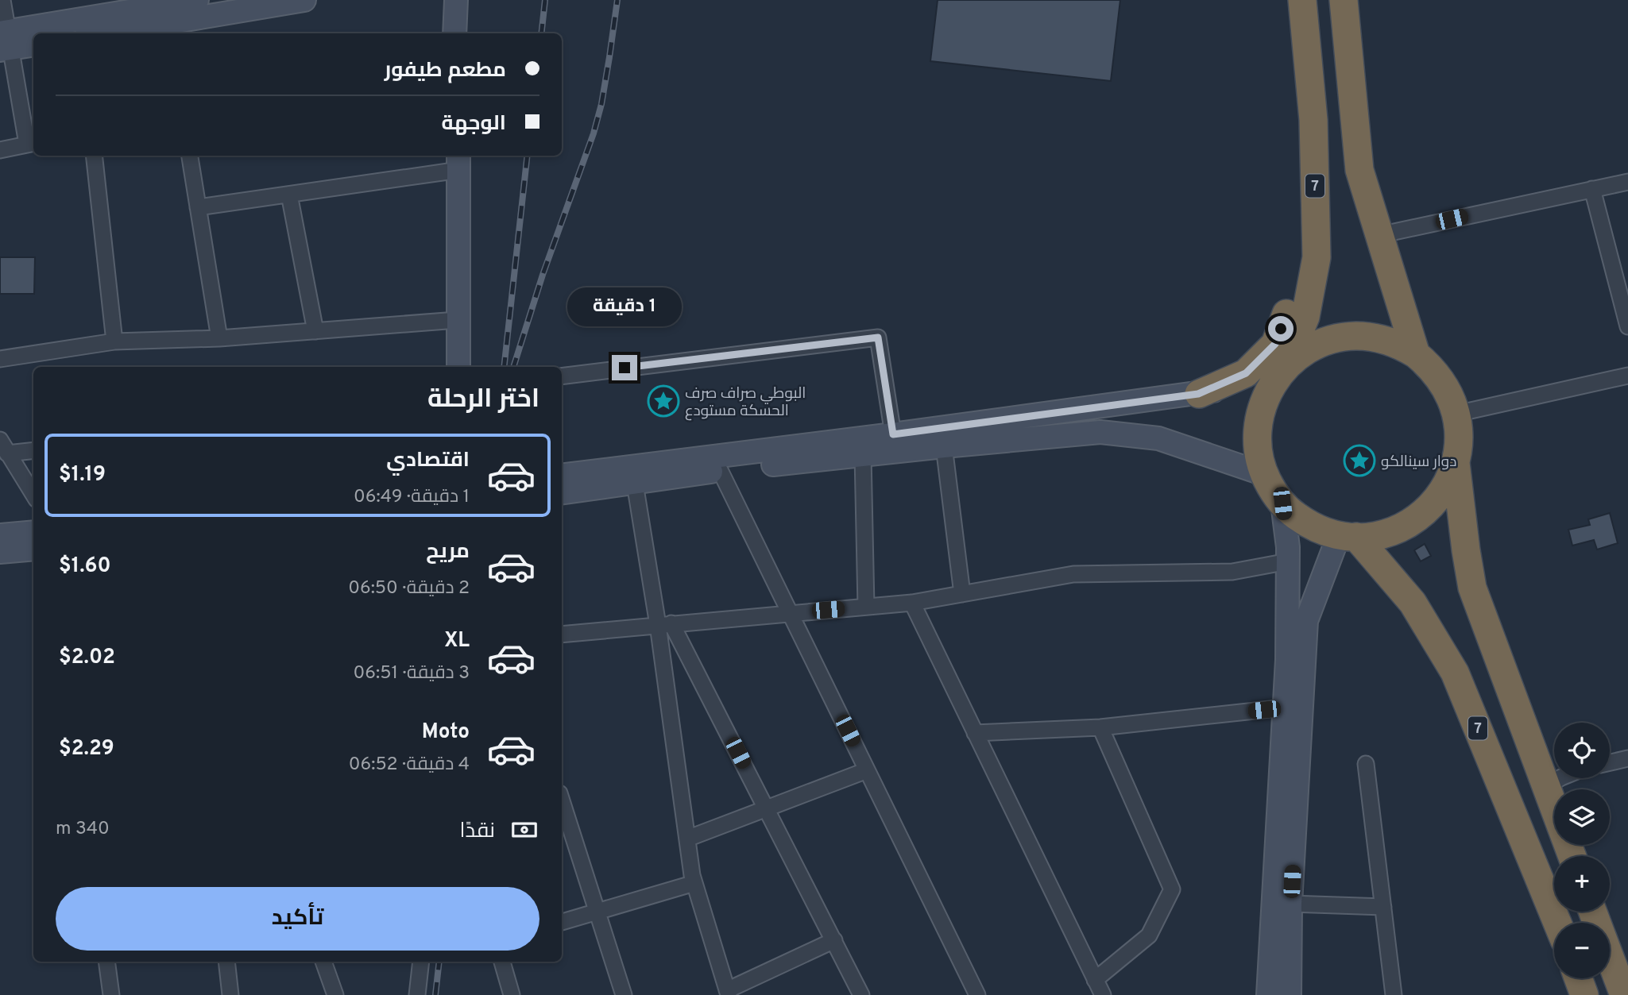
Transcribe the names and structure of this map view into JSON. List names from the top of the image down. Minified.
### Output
{"streets":{"highway":["7"]},"places":{"place":["البوطي صراف صرف الحسكة مستودع","دوار سينالكو"]},"page":{"banner":["مطعم طيفور","الوجهة"],"bubble":"1 دقيقة","heading":"اختر الرحلة","list":[{"name":"اقتصادي","note":"1 دقيقة · 06:49","value":"$1.19"},{"name":"مريح","note":"2 دقيقة · 06:50","value":"$1.60"},{"name":"XL","note":"3 دقيقة · 06:51","value":"$2.02"},{"name":"Moto","note":"4 دقيقة · 06:52","value":"$2.29"}],"map_buttons":["+","−"],"pay":["نقدًا","340 m"],"buttons":"تأكيد"}}
